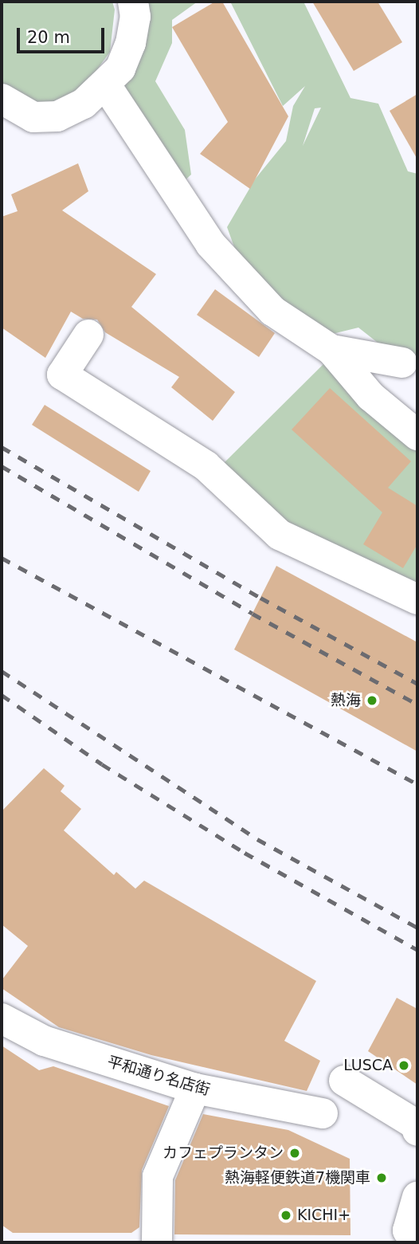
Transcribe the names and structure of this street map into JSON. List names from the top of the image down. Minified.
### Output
{"streets":{"street":["平和通り名店街"]},"places":["熱海","LUSCA","カフェプランタン","熱海軽便鉄道7機関車","KICHI+"],"scale_bar":"20 m"}
